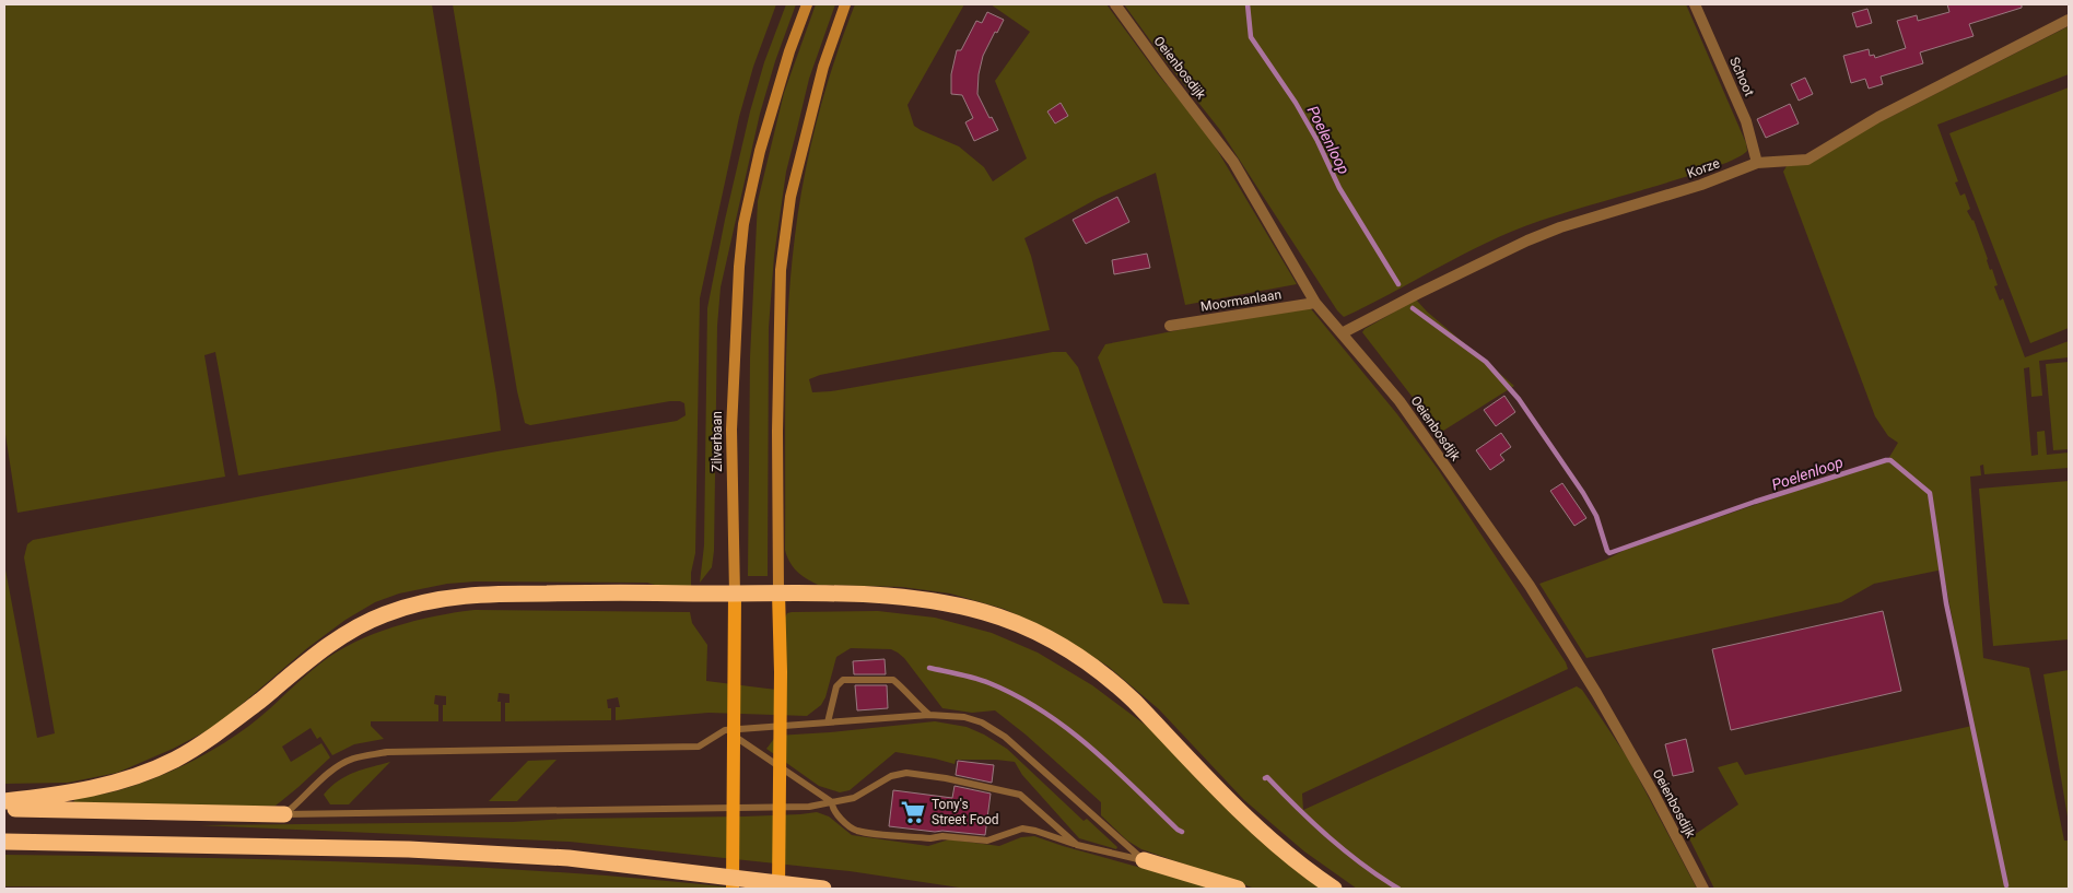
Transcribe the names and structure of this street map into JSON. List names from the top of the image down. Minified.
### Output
{"streets":{"main road":["Zilverbaan"],"street":["Oeienbosdijk","Schoot","Korze","Moormanlaan"]},"crossings":[["Oeienbosdijk","Korze"],["Oeienbosdijk","Moormanlaan"],["Schoot","Korze"]],"water":["Poelenloop"],"places":{"supermarket":["Tony's Street Food"]}}
